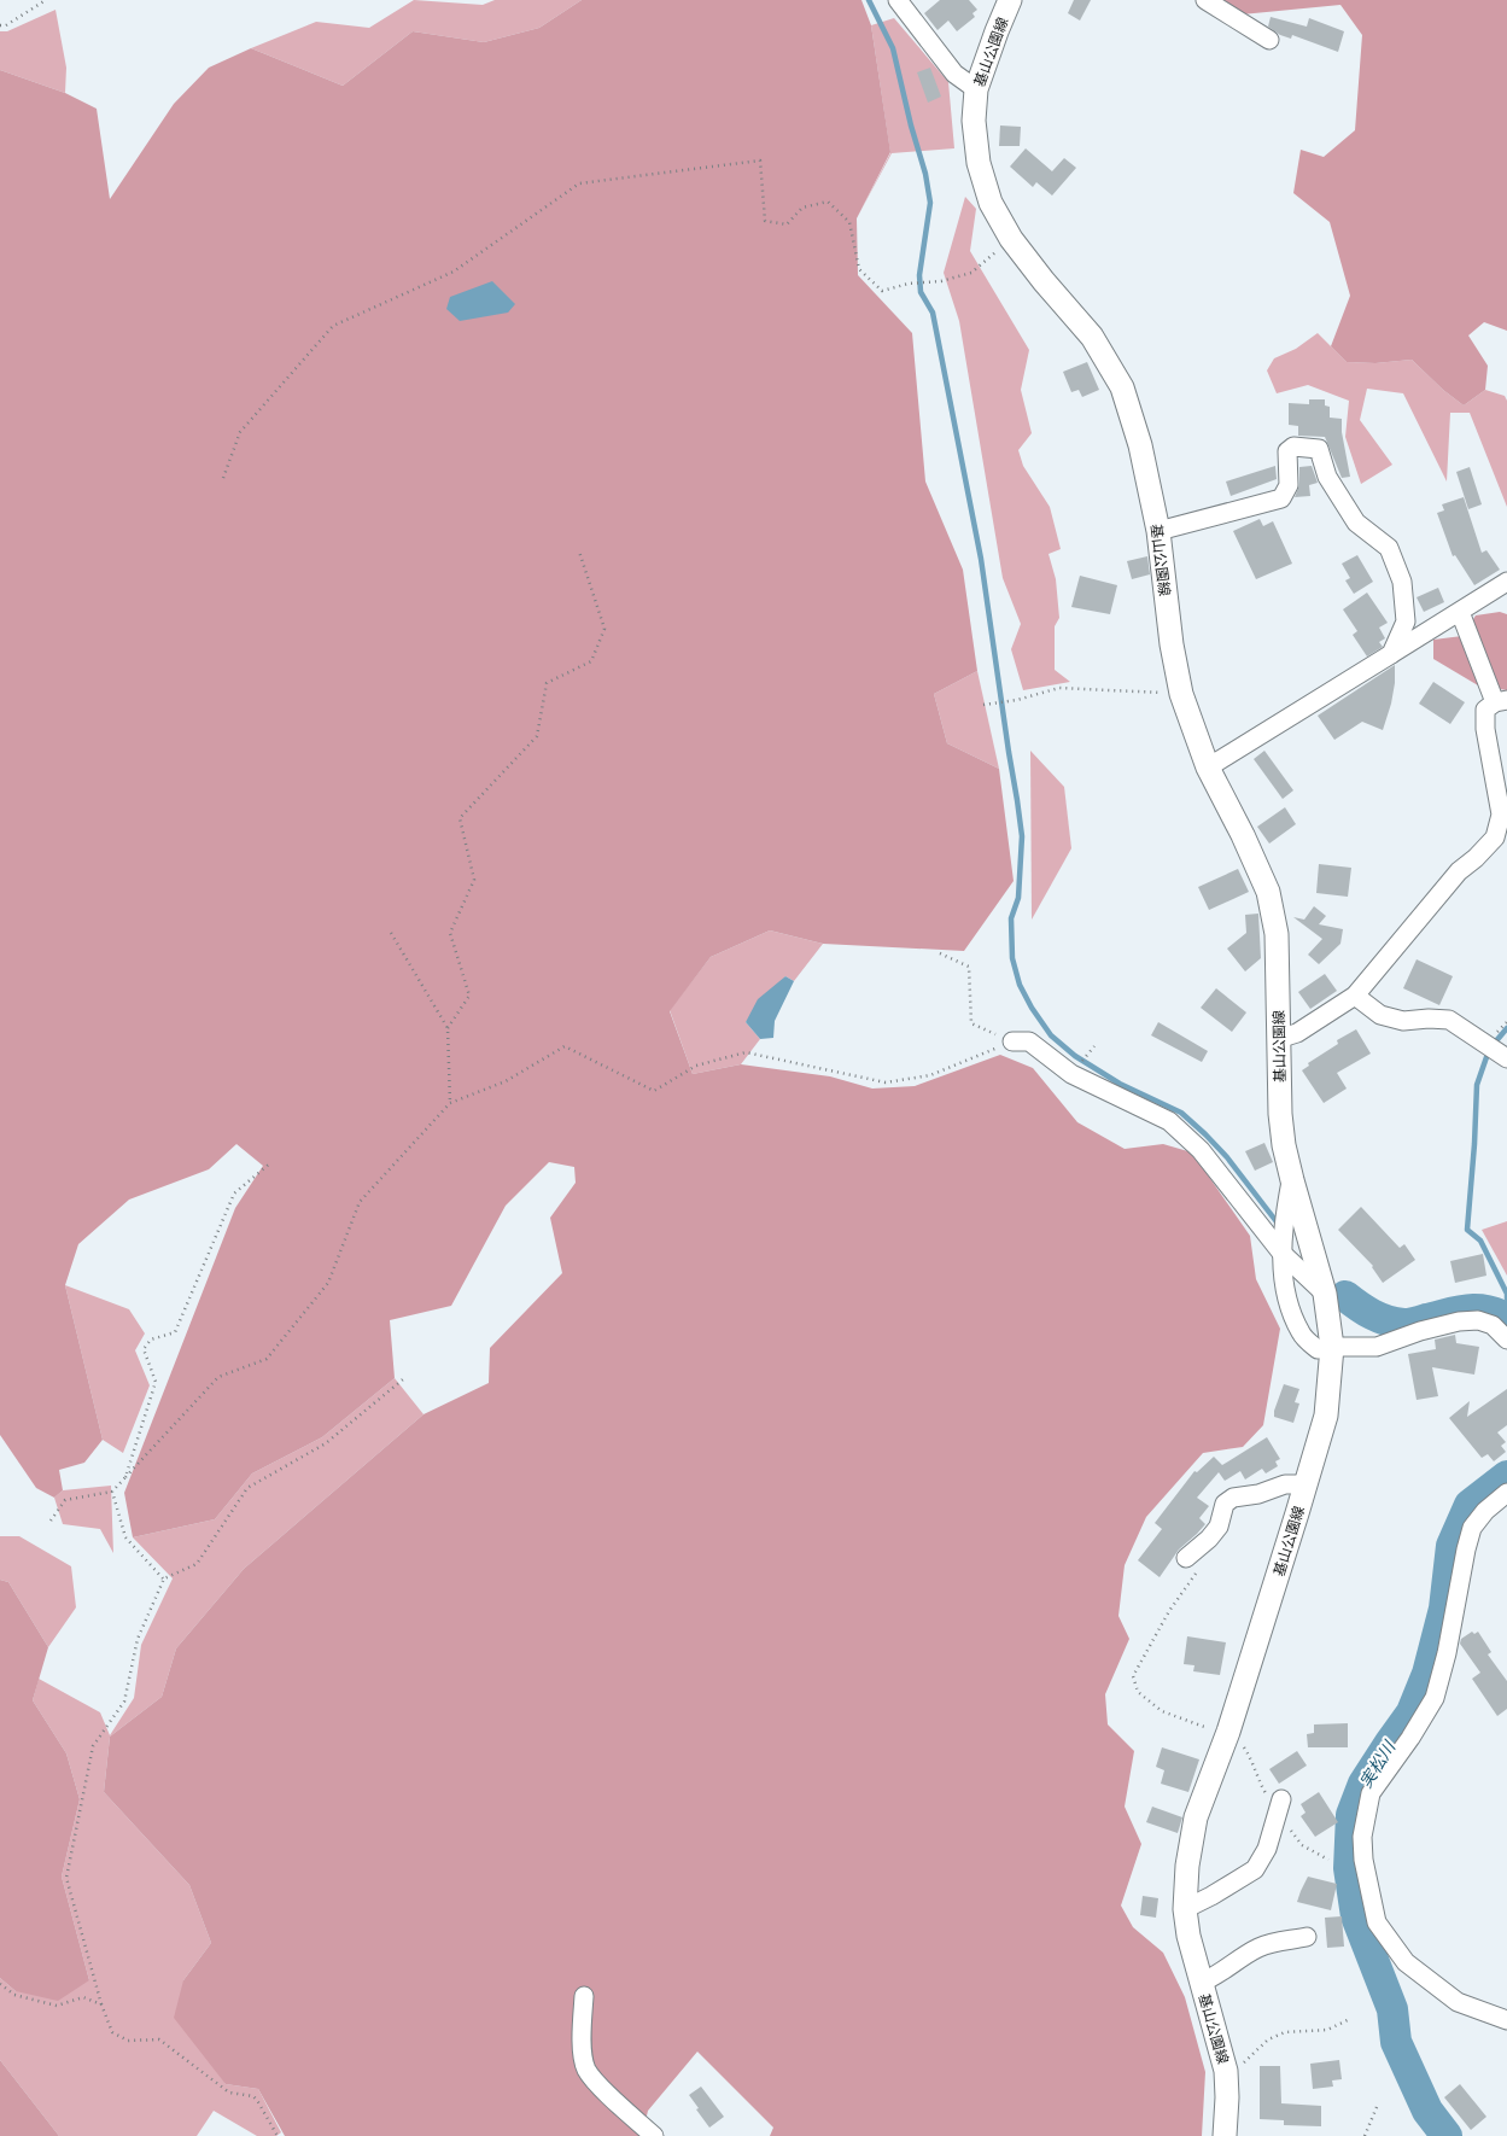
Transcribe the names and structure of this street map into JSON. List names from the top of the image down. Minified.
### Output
{"streets":{"main road":["基山公園線"]},"water":["実松川"]}
